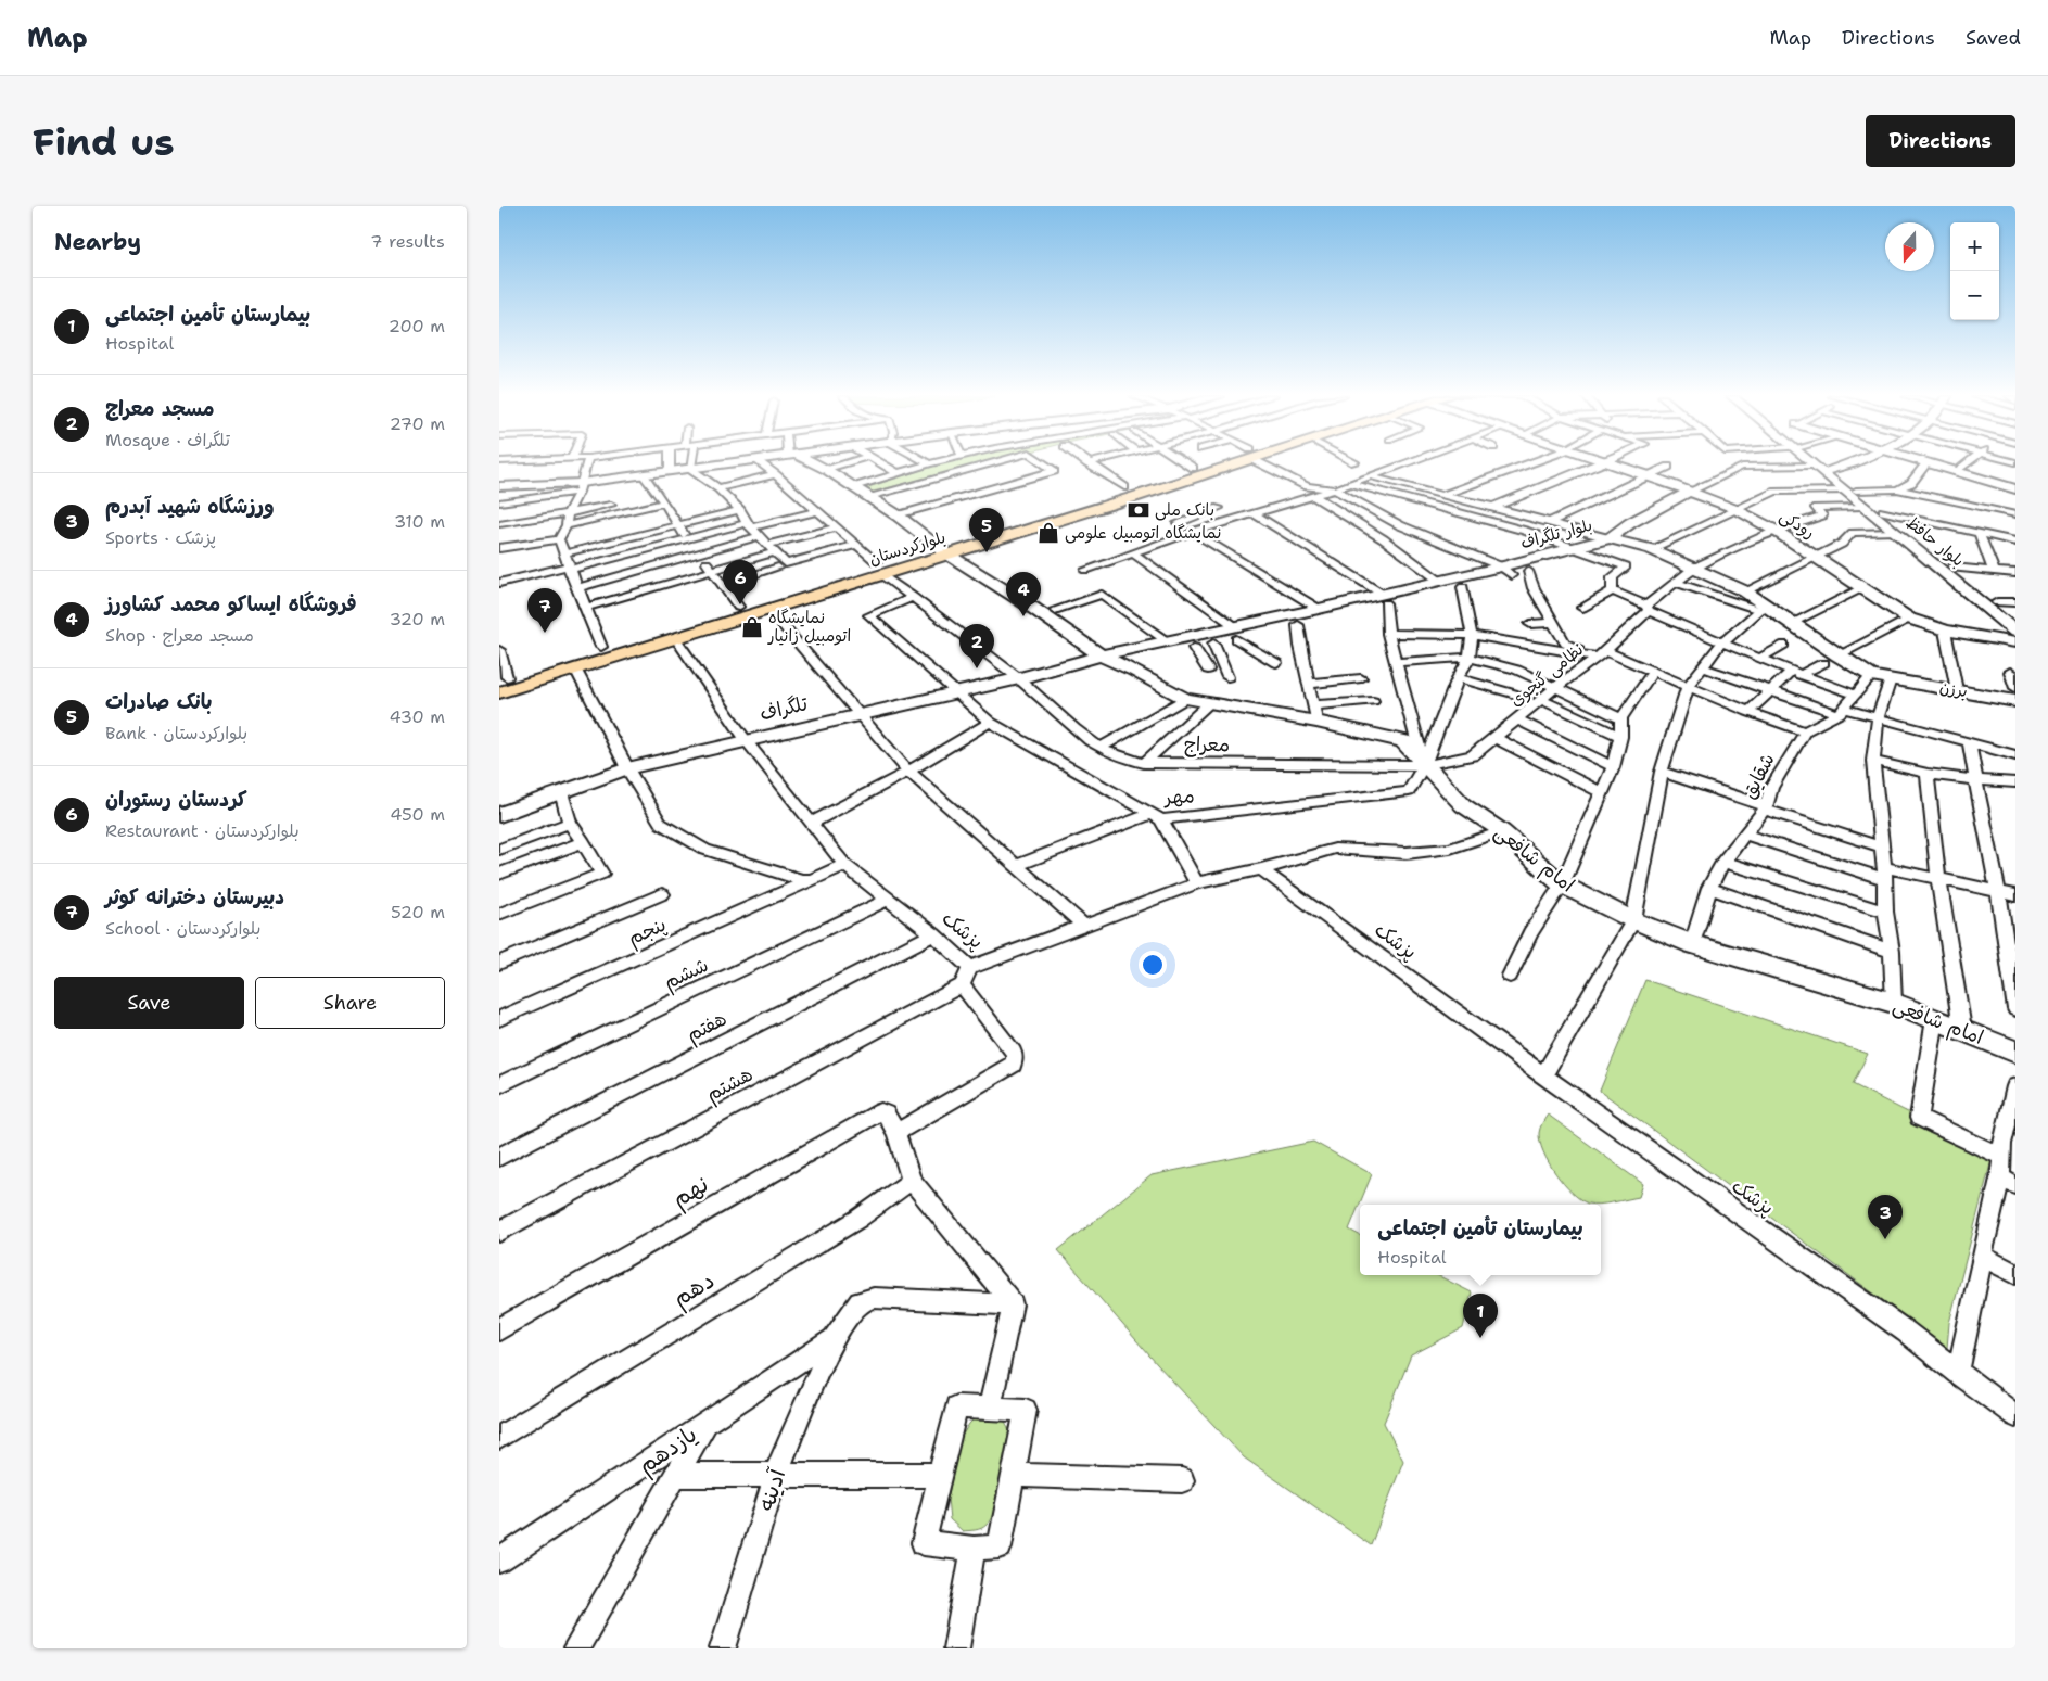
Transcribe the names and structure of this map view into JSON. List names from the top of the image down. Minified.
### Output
{"streets":{"main road":["بلوارکردستان"],"street":["رودکی","بلوار تلگراف","بلوار حافظ","نظامی گنجوی","برزن","تلگراف","معراج","شقایق","مهر","امام شافعی","پزشک","پنجم","ششم","هفتم","هشتم","نهم","دهم","یازدهم","آدینه"]},"crossings":[["رودکی","نظامی گنجوی"],["بلوار تلگراف","تلگراف"],["بلوار تلگراف","امام شافعی"],["بلوار حافظ","نظامی گنجوی"],["بلوارکردستان","معراج"],["بلوارکردستان","پزشک"],["نظامی گنجوی","معراج"],["نظامی گنجوی","مهر"],["نظامی گنجوی","امام شافعی"],["تلگراف","معراج"],["تلگراف","مهر"],["تلگراف","امام شافعی"],["تلگراف","پزشک"],["معراج","مهر"],["معراج","امام شافعی"],["شقایق","امام شافعی"],["مهر","امام شافعی"],["پزشک","پنجم"],["پزشک","ششم"],["پزشک","هفتم"],["یازدهم","آدینه"]],"places":{"bank":["بانک ملی"],"shop":["نمایشگاه اتومبیل علومی","نمایشگاه اتومبیل زانیار"]},"north":"bottom","page":{"header":"Map","nav":["Map","Directions","Saved"],"buttons":["Directions",["Save","Share"]],"title":"Find us","heading":["Nearby","7 results"],"map_buttons":["+","−"],"list":[{"mark":"1","name":"بیمارستان تأمین اجتماعی","note":"Hospital","value":"200 m"},{"mark":"2","name":"مسجد معراج","note":"Mosque · تلگراف","value":"270 m"},{"mark":"3","name":"ورزشگاه شهید آبدرم","note":"Sports · پزشک","value":"310 m"},{"mark":"4","name":"فروشگاه ایساکو محمد کشاورز","note":"Shop · مسجد معراج","value":"320 m"},{"mark":"5","name":"بانک صادرات","note":"Bank · بلوارکردستان","value":"430 m"},{"mark":"6","name":"کردستان رستوران","note":"Restaurant · بلوارکردستان","value":"450 m"},{"mark":"7","name":"دبیرستان دخترانه کوثر","note":"School · بلوارکردستان","value":"520 m"}],"pins":["5","6","4","7","2","3","1"],"popup":["بیمارستان تأمین اجتماعی","Hospital"]}}
